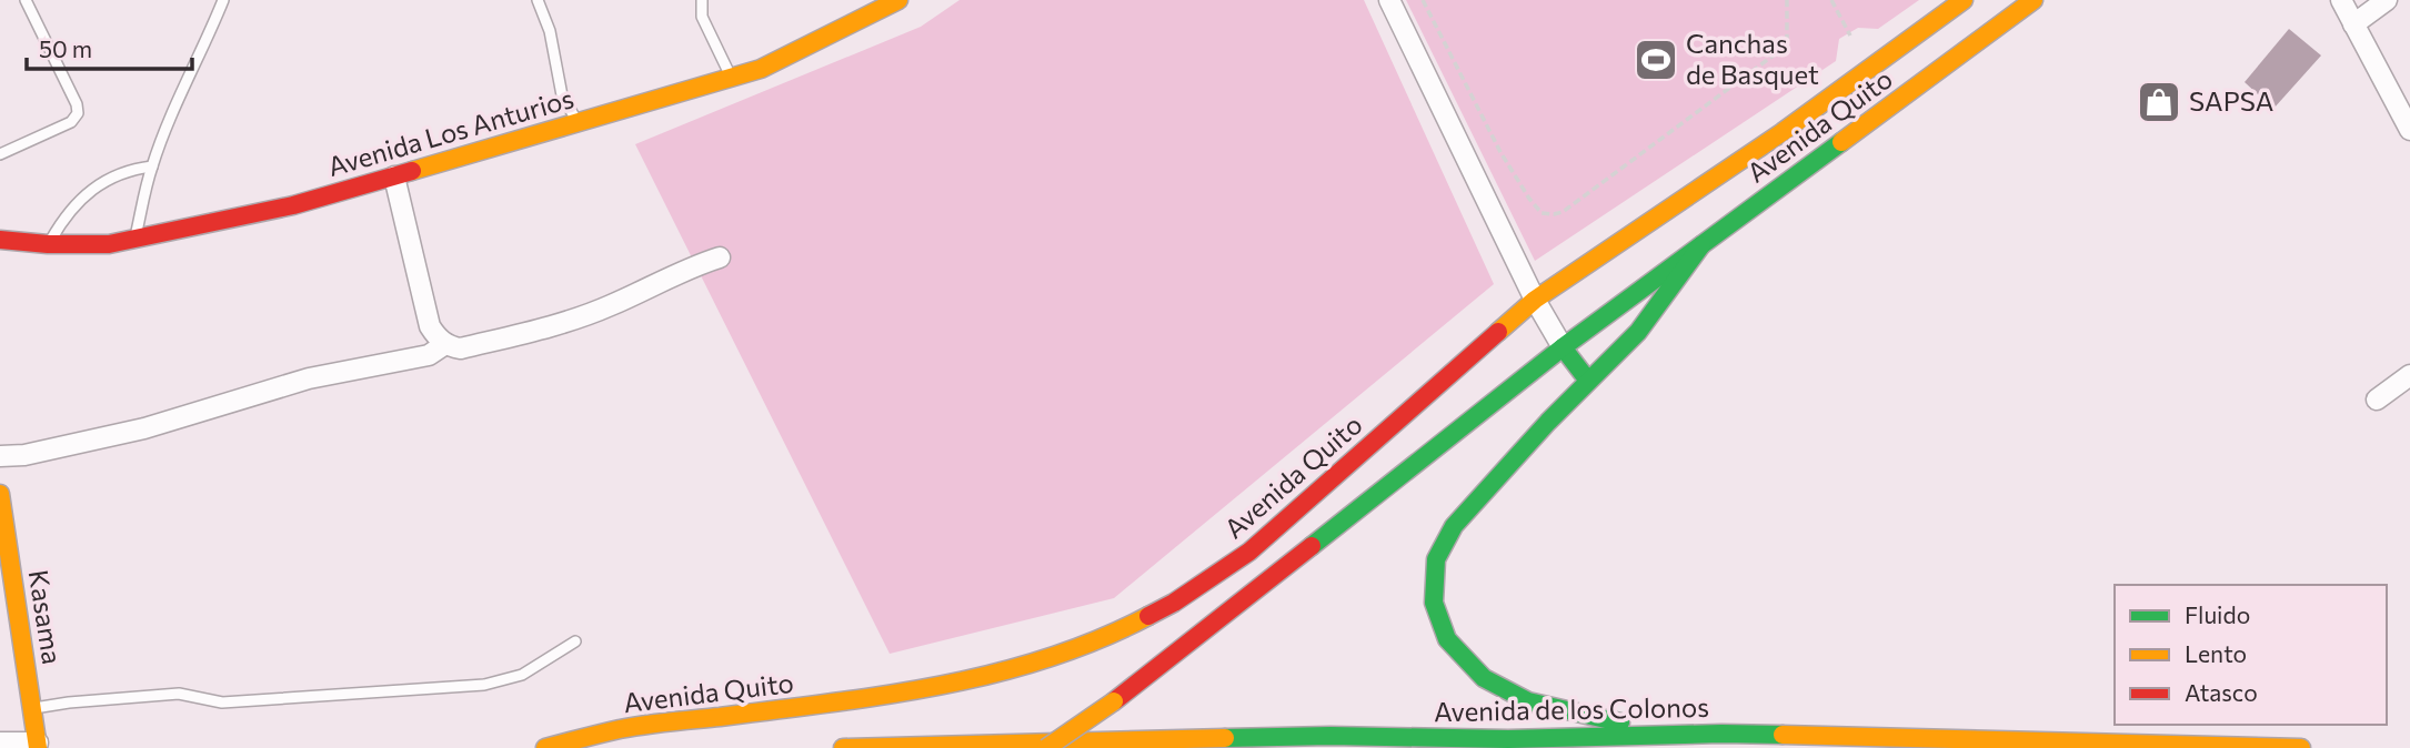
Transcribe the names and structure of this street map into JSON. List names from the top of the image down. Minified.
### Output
{"streets":{"main road":["Avenida Quito","Avenida Los Anturios","Kasama","Avenida de los Colonos"]},"places":{"sports":["Canchas de Basquet"],"shop":["SAPSA"]},"legend":["Fluido","Lento","Atasco"],"scale_bar":"50 m"}
